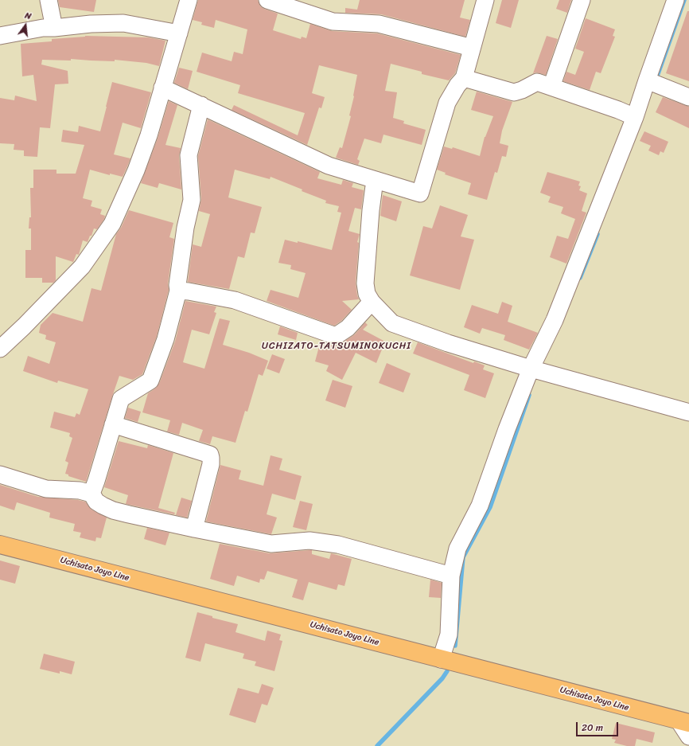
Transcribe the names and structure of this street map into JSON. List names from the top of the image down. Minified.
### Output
{"streets":{"main road":["Uchisato Joyo Line"]},"districts":["UCHIZATO-TATSUMINOKUCHI"],"scale_bar":"20 m","north":"top"}
